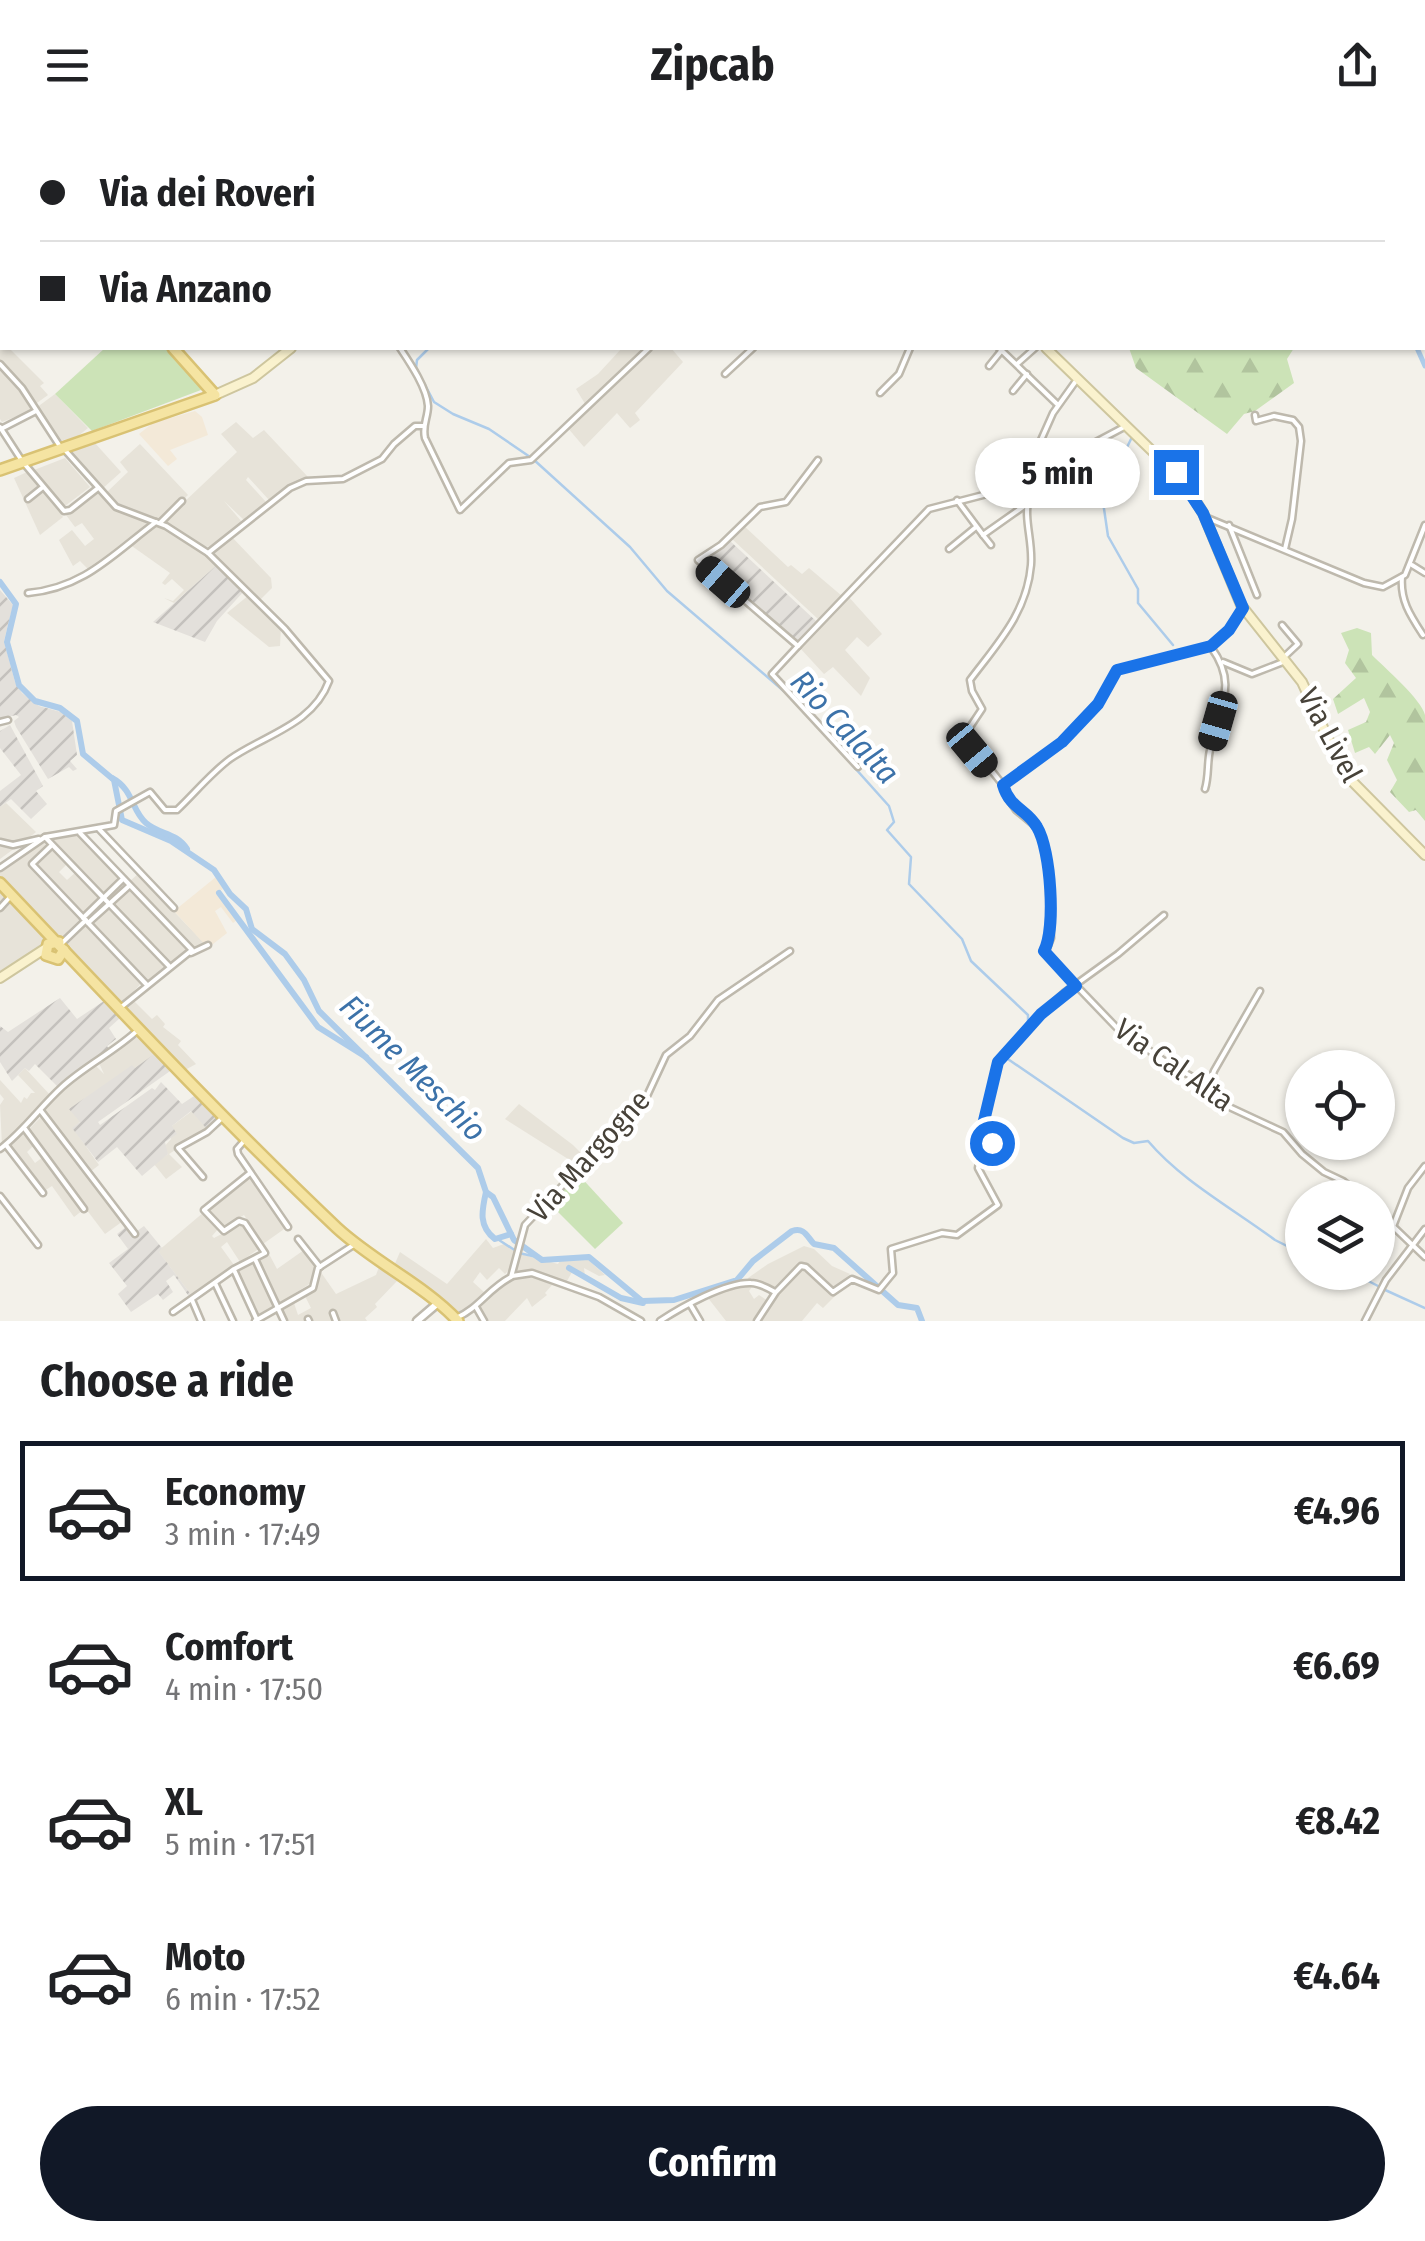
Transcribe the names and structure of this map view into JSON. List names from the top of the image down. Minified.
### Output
{"streets":{"main road":["Via Livel"],"street":["Via Cal Alta","Via Margogne"]},"water":["Rio Calalta","Fiume Meschio"],"page":{"header":"Zipcab","banner":["Via dei Roveri","Via Anzano"],"bubble":"5 min","heading":"Choose a ride","list":[{"name":"Economy","note":"3 min · 17:49","value":"€4.96"},{"name":"Comfort","note":"4 min · 17:50","value":"€6.69"},{"name":"XL","note":"5 min · 17:51","value":"€8.42"},{"name":"Moto","note":"6 min · 17:52","value":"€4.64"}],"buttons":"Confirm"}}
